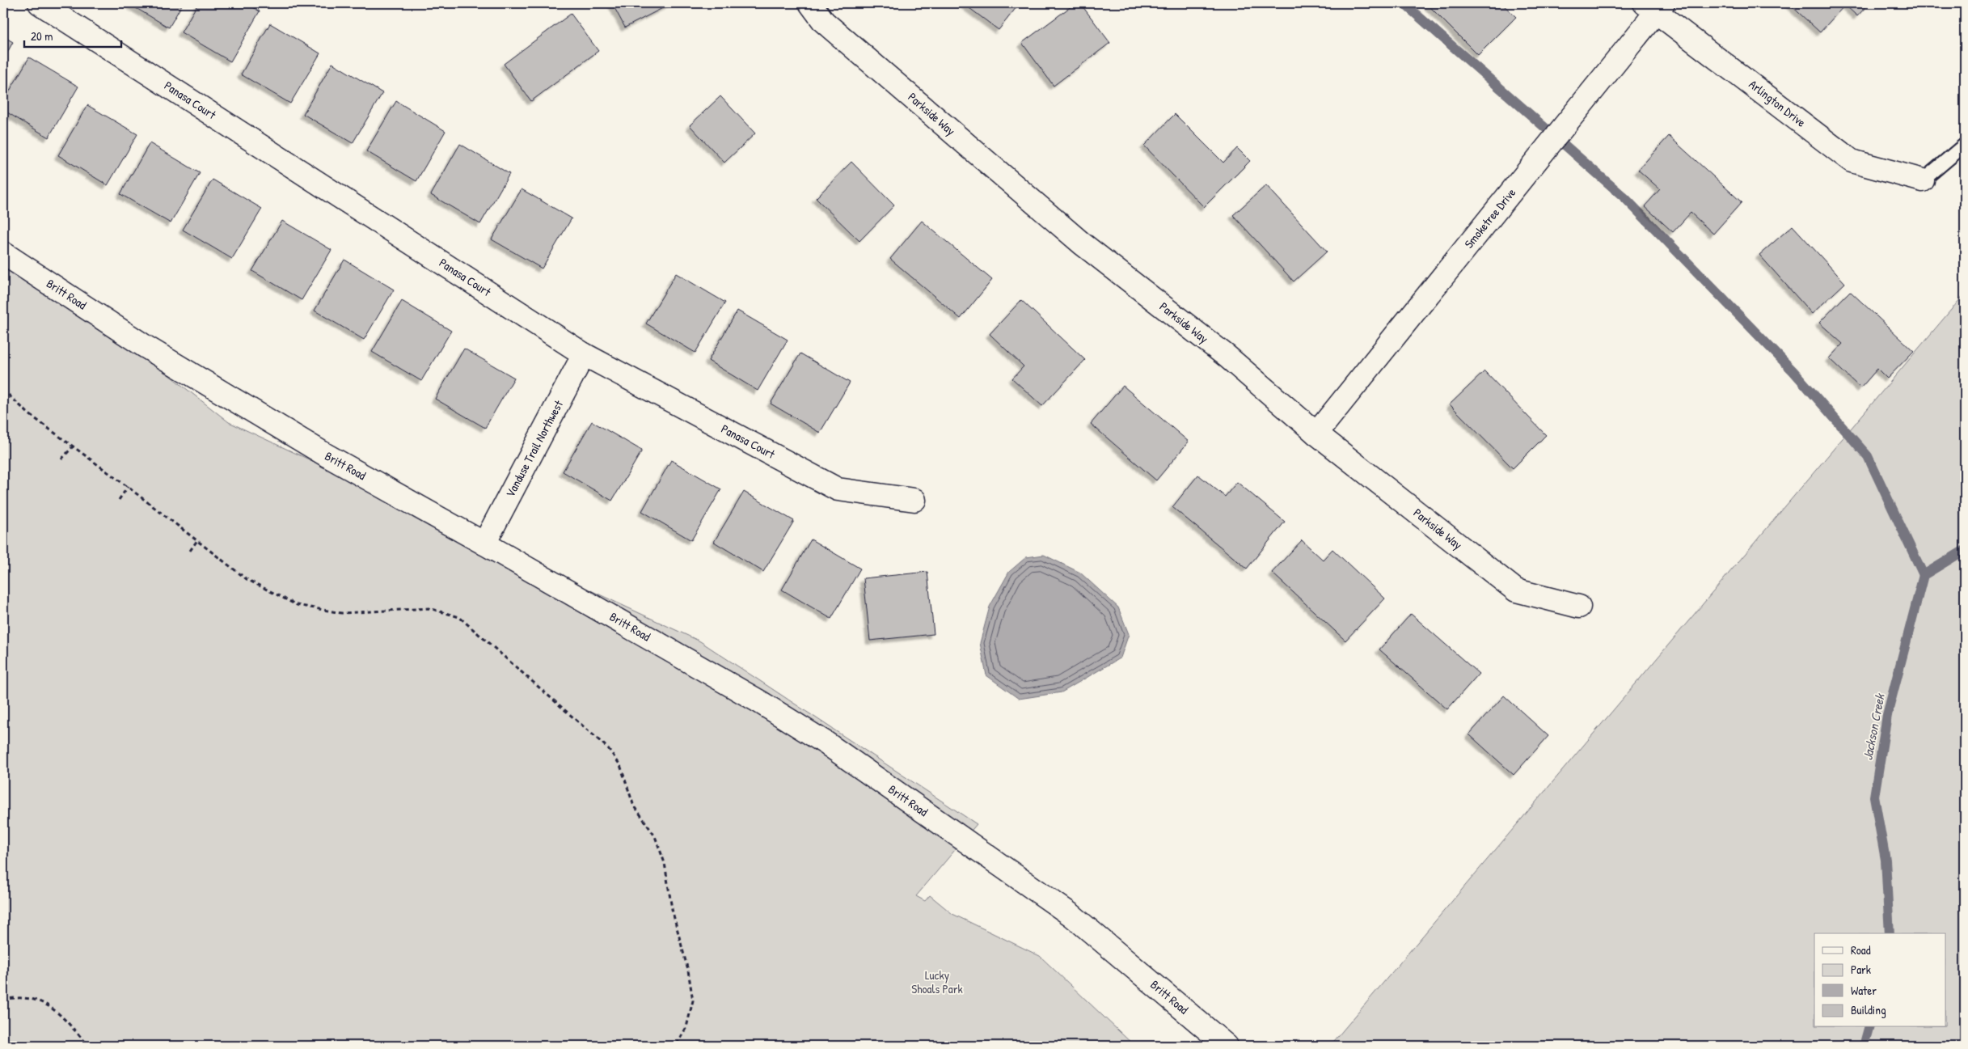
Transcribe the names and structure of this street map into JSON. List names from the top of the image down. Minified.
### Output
{"streets":{"street":["Panasa Court","Arlington Drive","Parkside Way","Smoketree Drive","Britt Road","Vanduse Trail Northwest"]},"crossings":[["Panasa Court","Vanduse Trail Northwest"],["Arlington Drive","Smoketree Drive"],["Parkside Way","Smoketree Drive"],["Britt Road","Vanduse Trail Northwest"]],"water":["Jackson Creek"],"parks":["Lucky Shoals Park"],"legend":["Road","Park","Water","Building"],"scale_bar":"20 m"}
